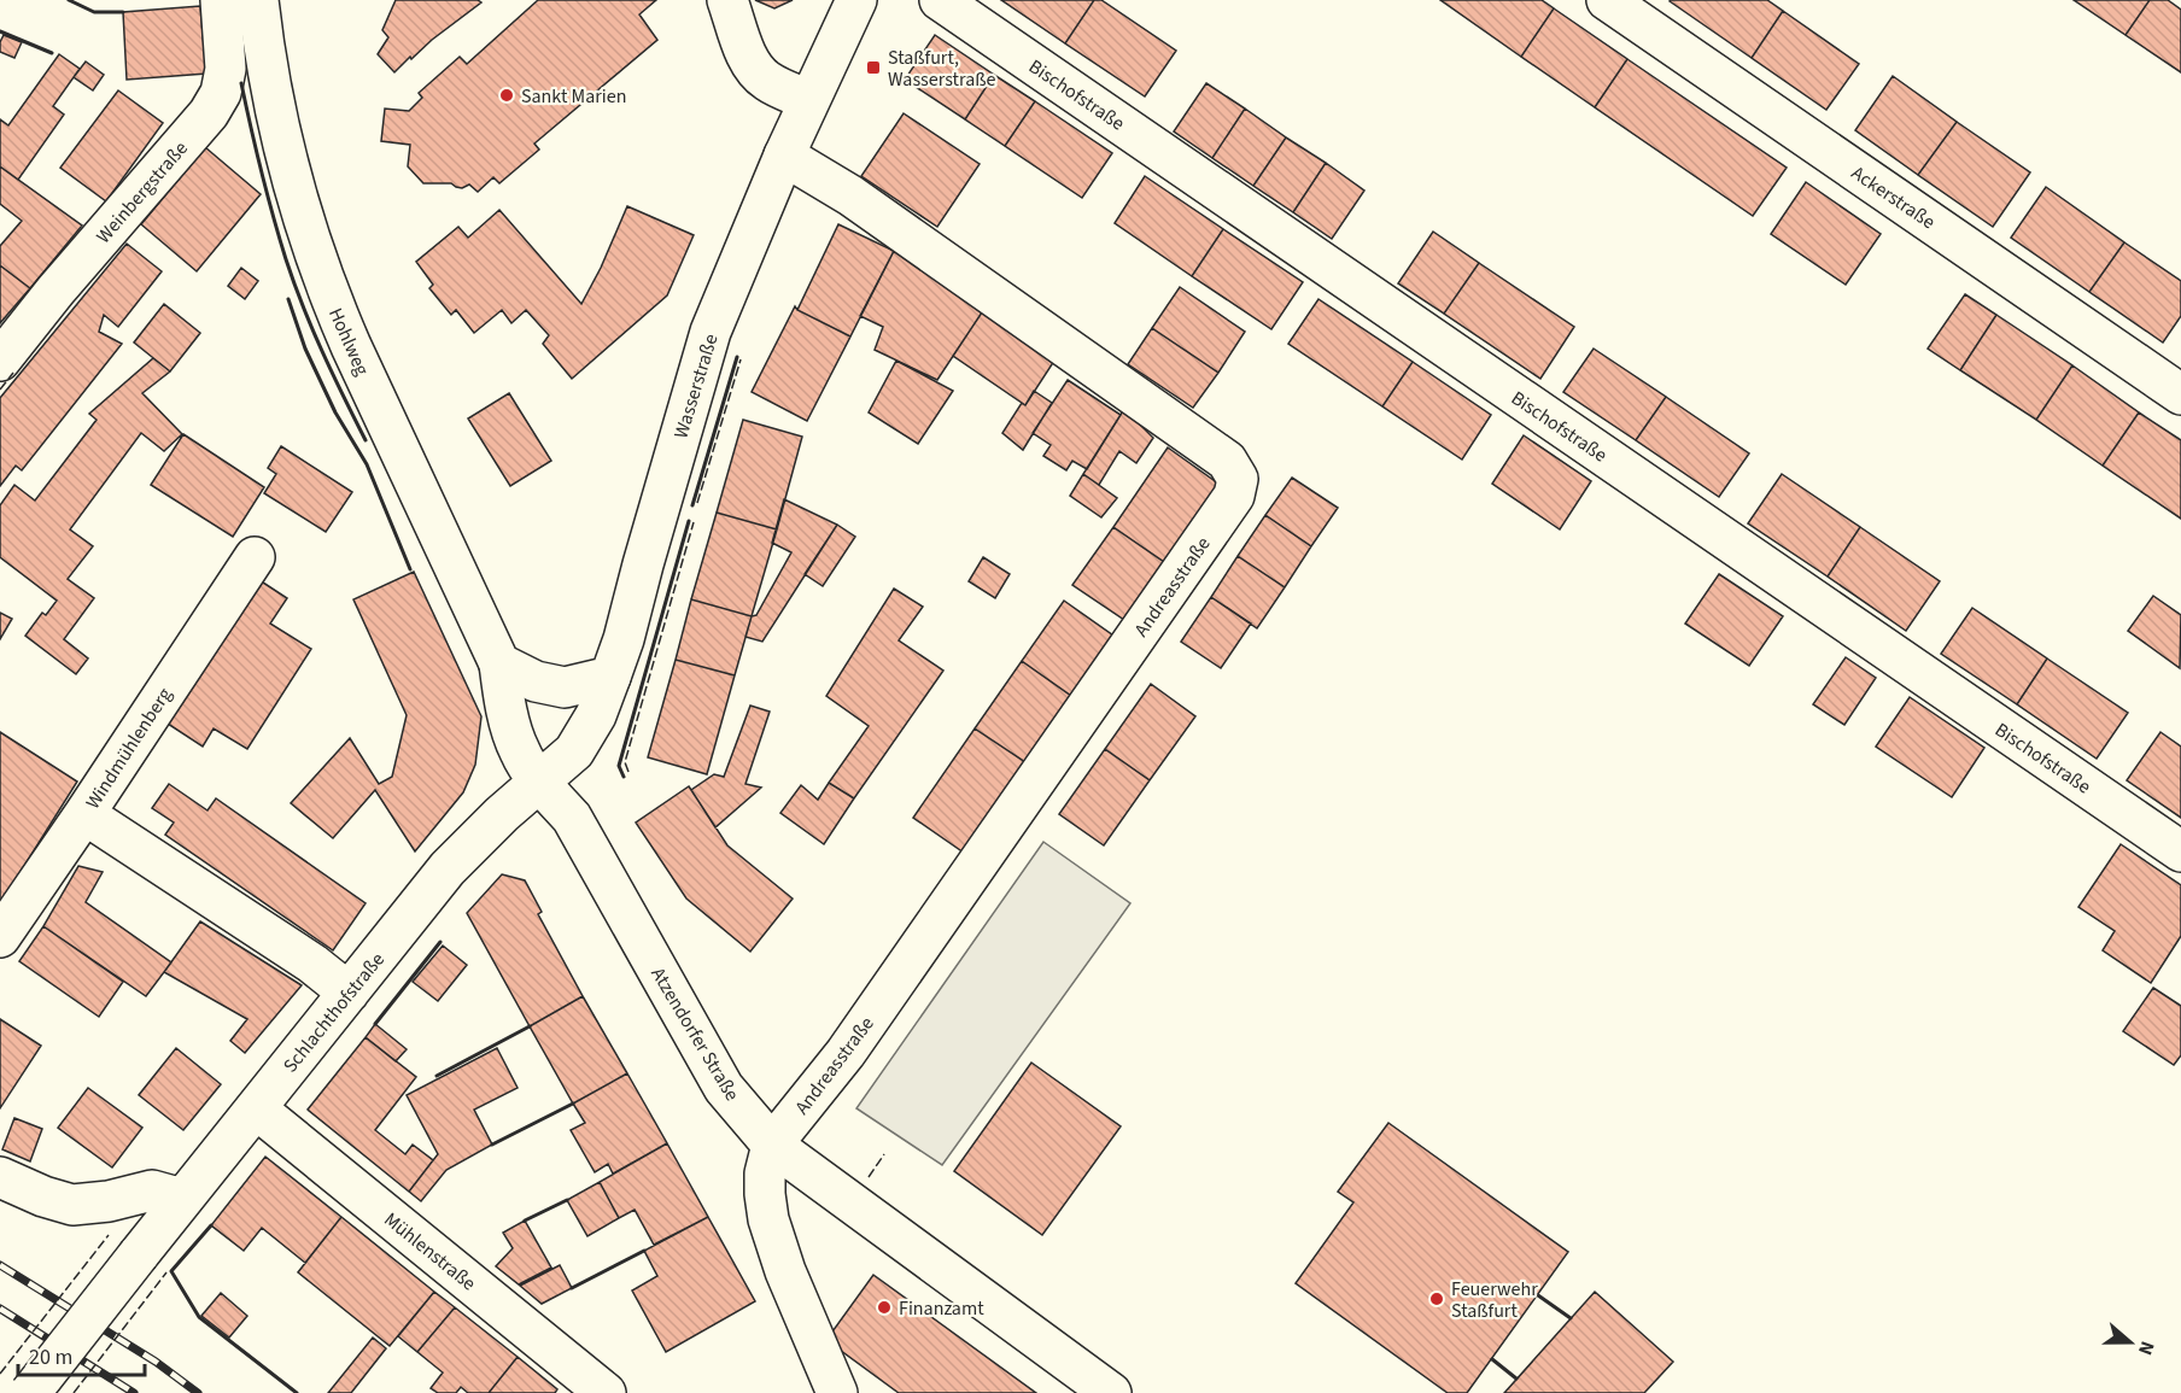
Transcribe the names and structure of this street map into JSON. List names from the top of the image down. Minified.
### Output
{"streets":{"street":["Bischofstraße","Weinbergstraße","Ackerstraße","Hohlweg","Wasserstraße","Andreasstraße","Windmühlenberg","Schlachthofstraße","Atzendorfer Straße","Mühlenstraße"]},"crossings":[["Hohlweg","Atzendorfer Straße"],["Wasserstraße","Andreasstraße"],["Andreasstraße","Atzendorfer Straße"],["Schlachthofstraße","Atzendorfer Straße"],["Schlachthofstraße","Mühlenstraße"]],"places":{"transit":["Staßfurt, Wasserstraße"],"other":["Sankt Marien","Feuerwehr Staßfurt","Finanzamt"]},"scale_bar":"20 m","north":"right"}
